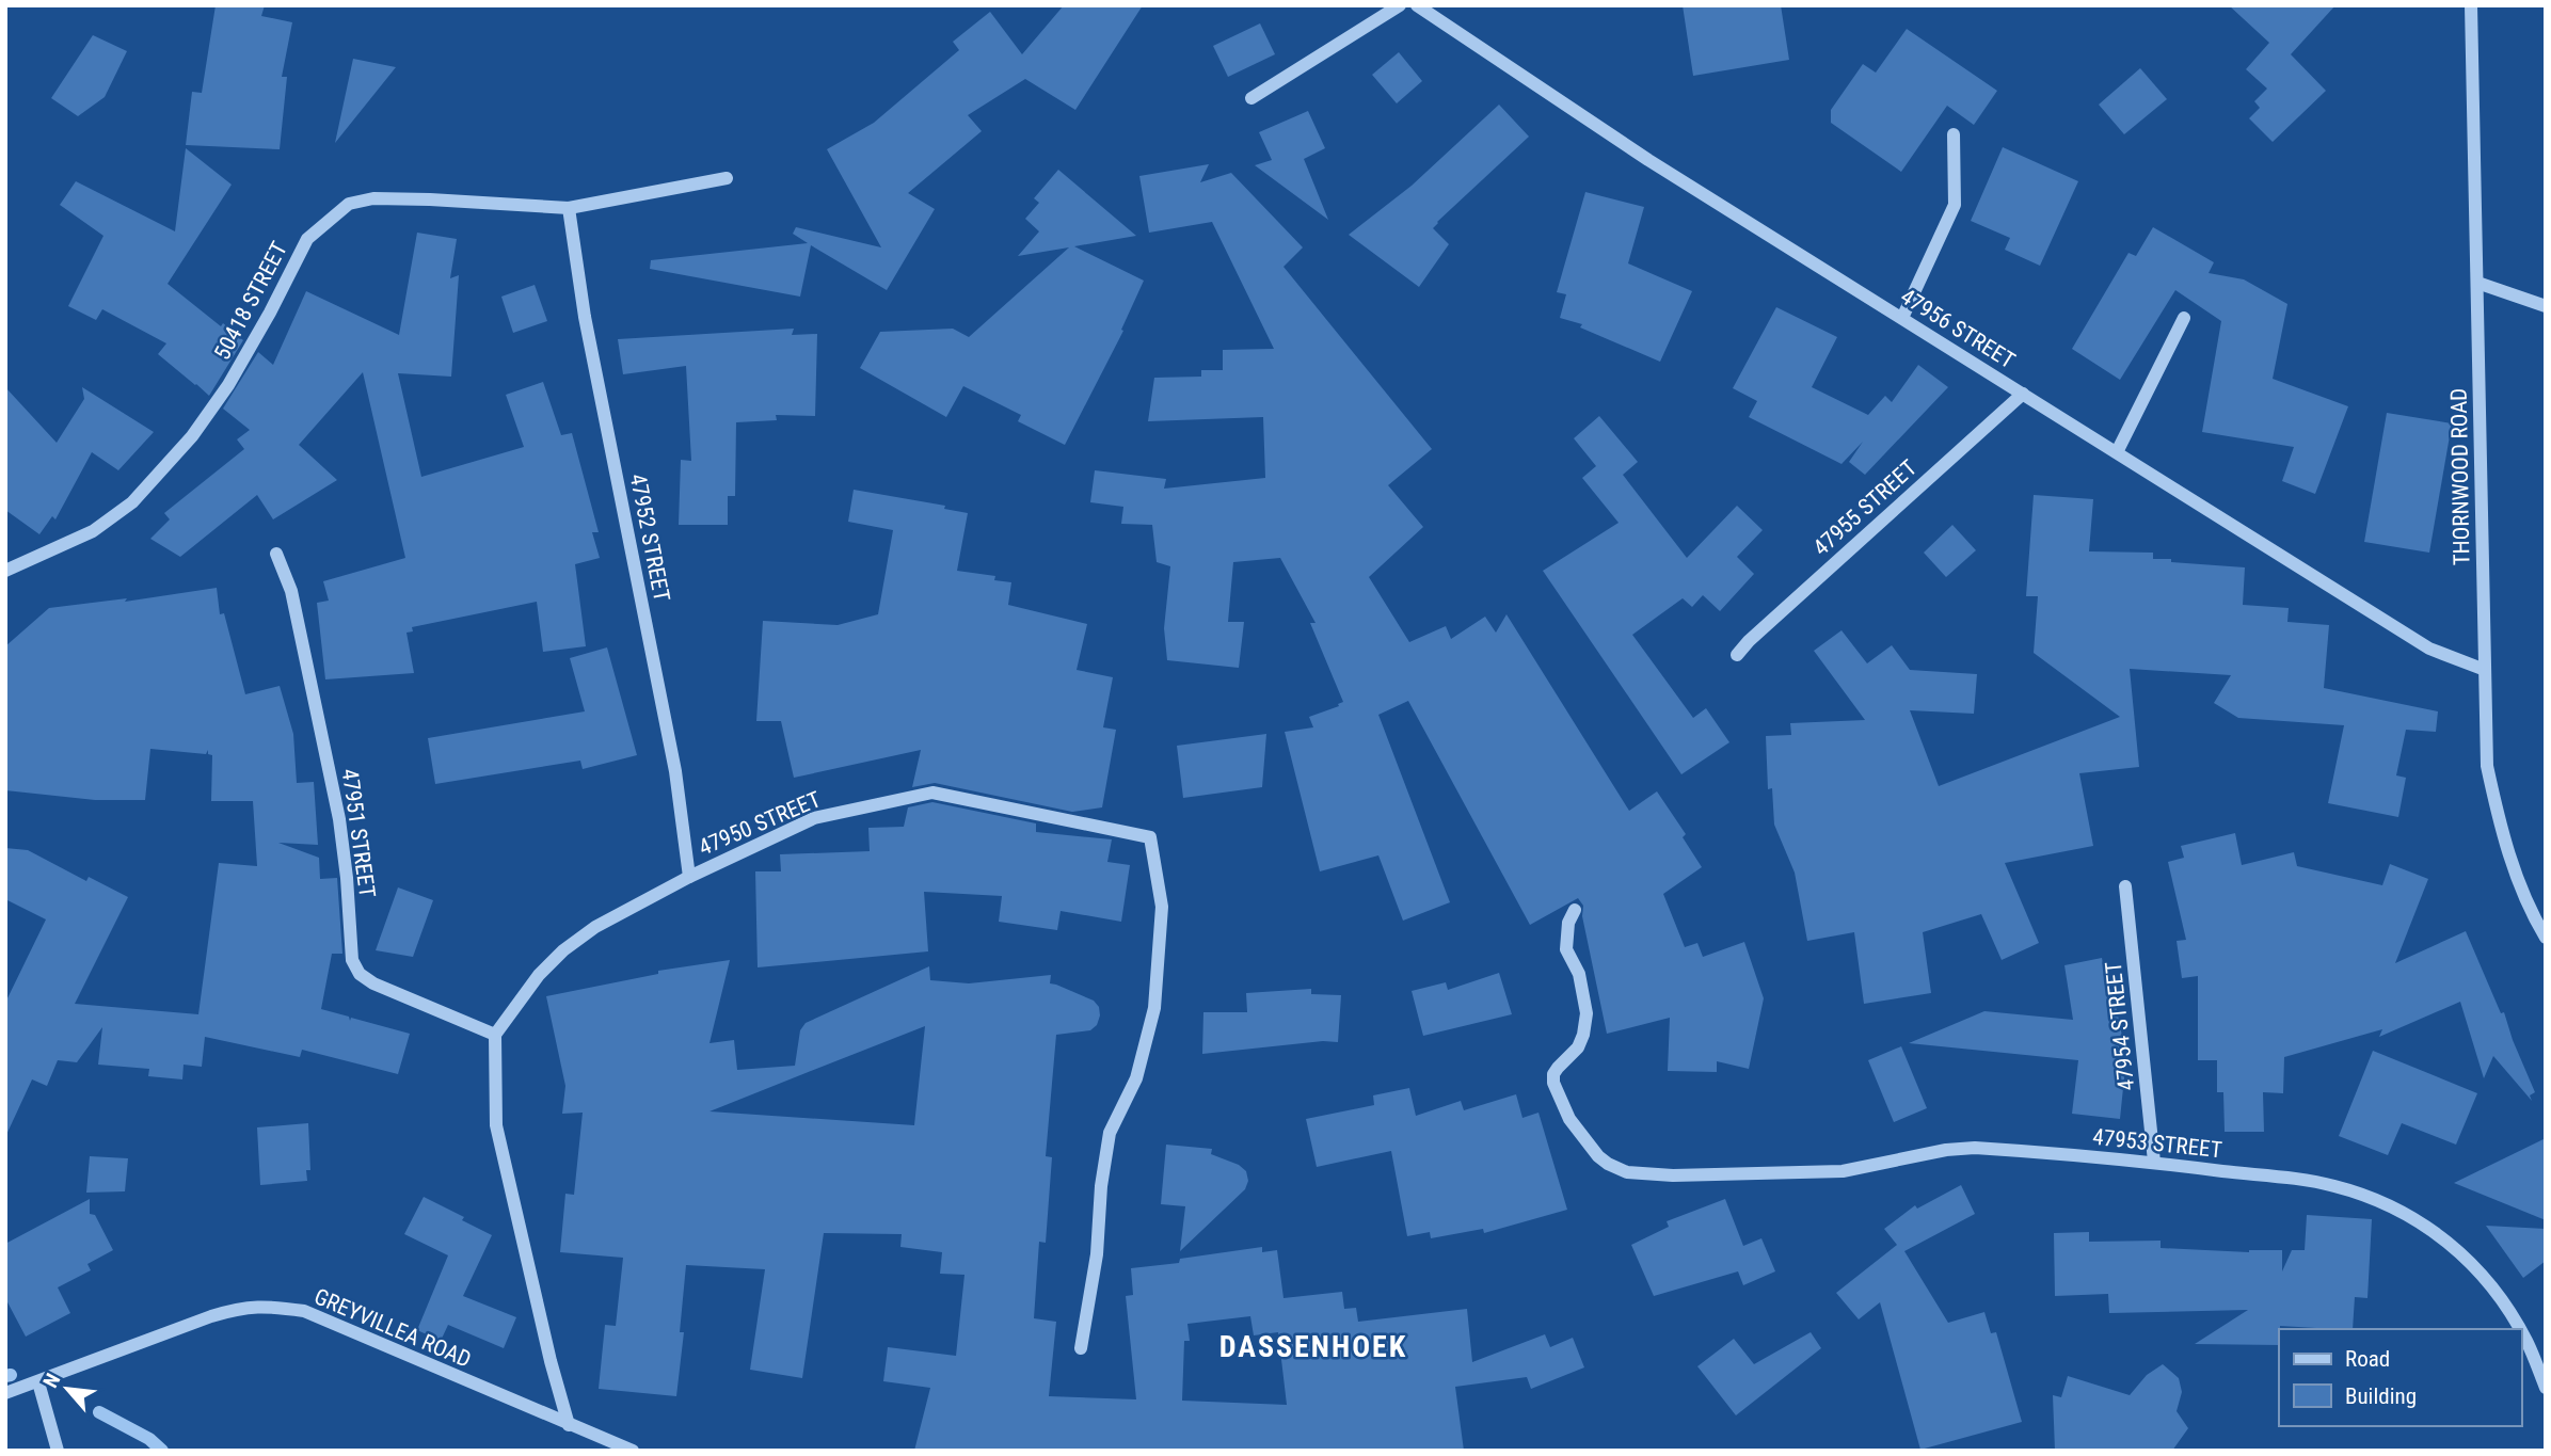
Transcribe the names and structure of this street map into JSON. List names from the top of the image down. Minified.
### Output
{"streets":{"street":["50418 STREET","47956 STREET","THORNWOOD ROAD","47955 STREET","47952 STREET","47950 STREET","47951 STREET","47954 STREET","47953 STREET","GREYVILLEA ROAD"]},"crossings":[["50418 STREET","47952 STREET"],["47956 STREET","THORNWOOD ROAD"],["47956 STREET","47955 STREET"],["47952 STREET","47950 STREET"],["47950 STREET","47951 STREET"],["47954 STREET","47953 STREET"]],"districts":["DASSENHOEK"],"legend":["Road","Building"],"north":"top left"}
